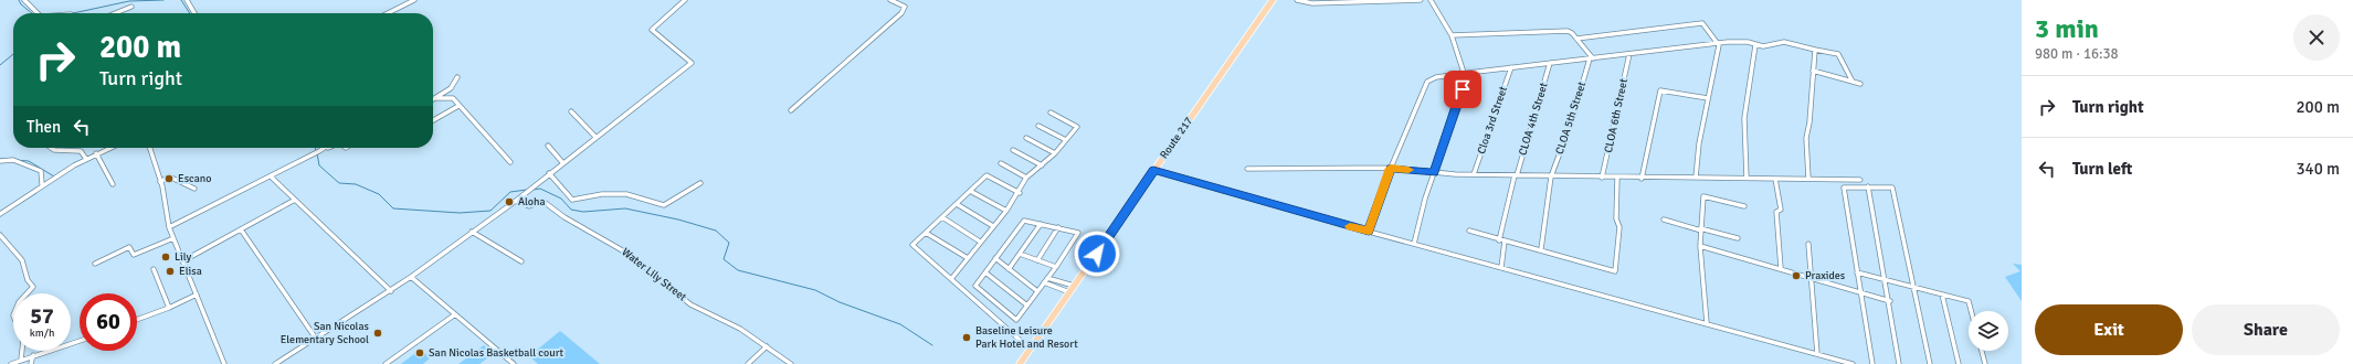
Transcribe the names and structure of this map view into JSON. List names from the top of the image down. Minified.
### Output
{"streets":{"main road":["Route 217"],"street":["CLOA 6th Street","CLOA 5th Street","CLOA 4th Street","Cloa 3rd Street","Water Lily Street"]},"places":["Escano","Aloha","Lily","Elisa","Praxides","San Nicolas Elementary School","Baseline Leisure Park Hotel and Resort","San Nicolas Basketball court"],"page":{"heading":["3 min","980 m · 16:38"],"turn":["200 m","Turn right"],"list":[{"name":"Turn right","value":"200 m"},{"name":"Turn left","value":"340 m"}],"then":"Then","speed":"57 km/h","limit":"60","buttons":["Exit","Share"]}}
